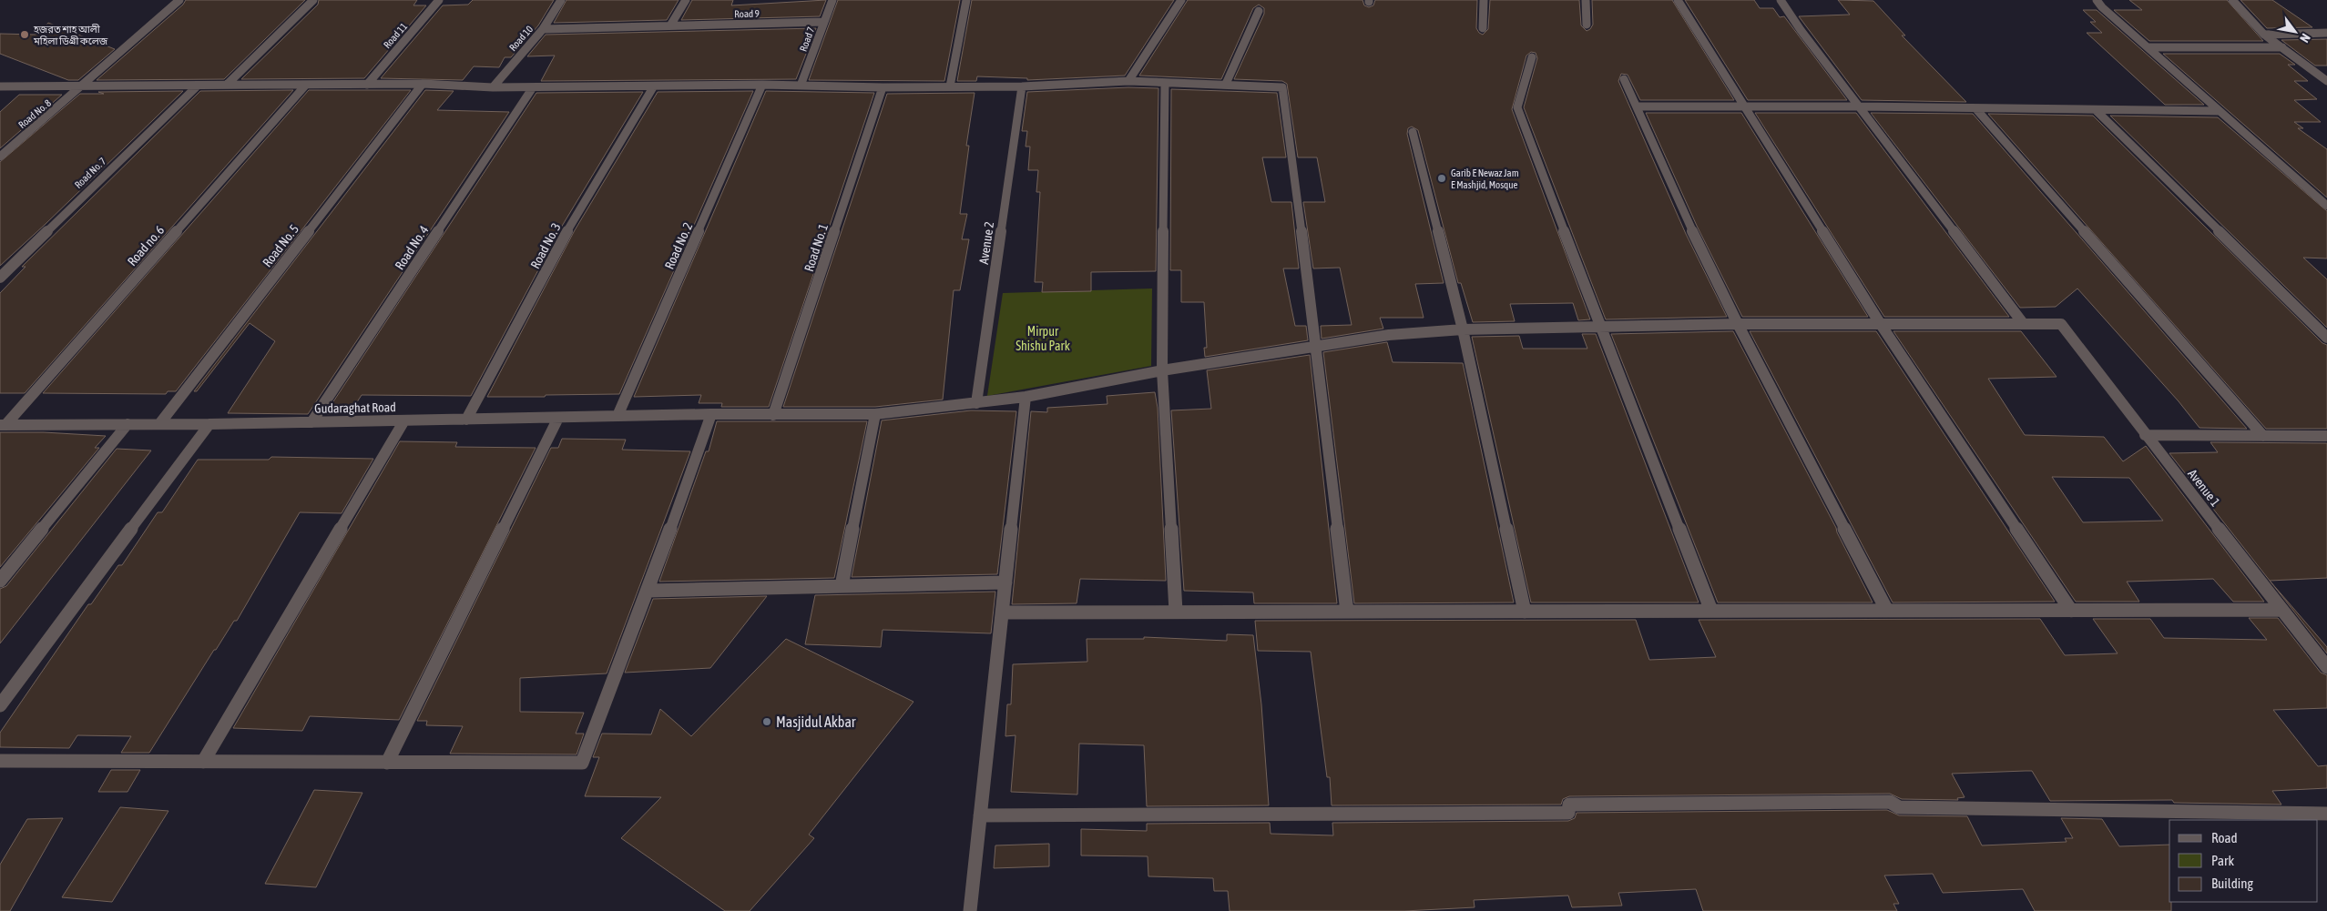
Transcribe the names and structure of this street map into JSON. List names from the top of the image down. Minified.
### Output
{"streets":{"street":["Road 9","Road 11","Road 10","Road 7","Road No. 8","Road No. 7","Avenue 2","Road no. 6","Road No. 5","Road No. 3","Road No. 2","Road No. 4","Road No. 1","Gudaraghat Road","Avenue 1"]},"crossings":[["Road 9","Road 10"],["Road 9","Road 7"],["Avenue 2","Gudaraghat Road"],["Road no. 6","Gudaraghat Road"],["Road No. 5","Gudaraghat Road"],["Road No. 3","Gudaraghat Road"],["Road No. 2","Gudaraghat Road"],["Road No. 4","Gudaraghat Road"],["Road No. 1","Gudaraghat Road"],["Gudaraghat Road","Avenue 1"]],"parks":["Mirpur Shishu Park"],"places":["হজরত শাহ আলী মহিলা ডিগ্রী কলেজ","Garib E Newaz Jam E Mashjid, Mosque","Masjidul Akbar"],"legend":["Road","Park","Building"],"north":"bottom right"}
